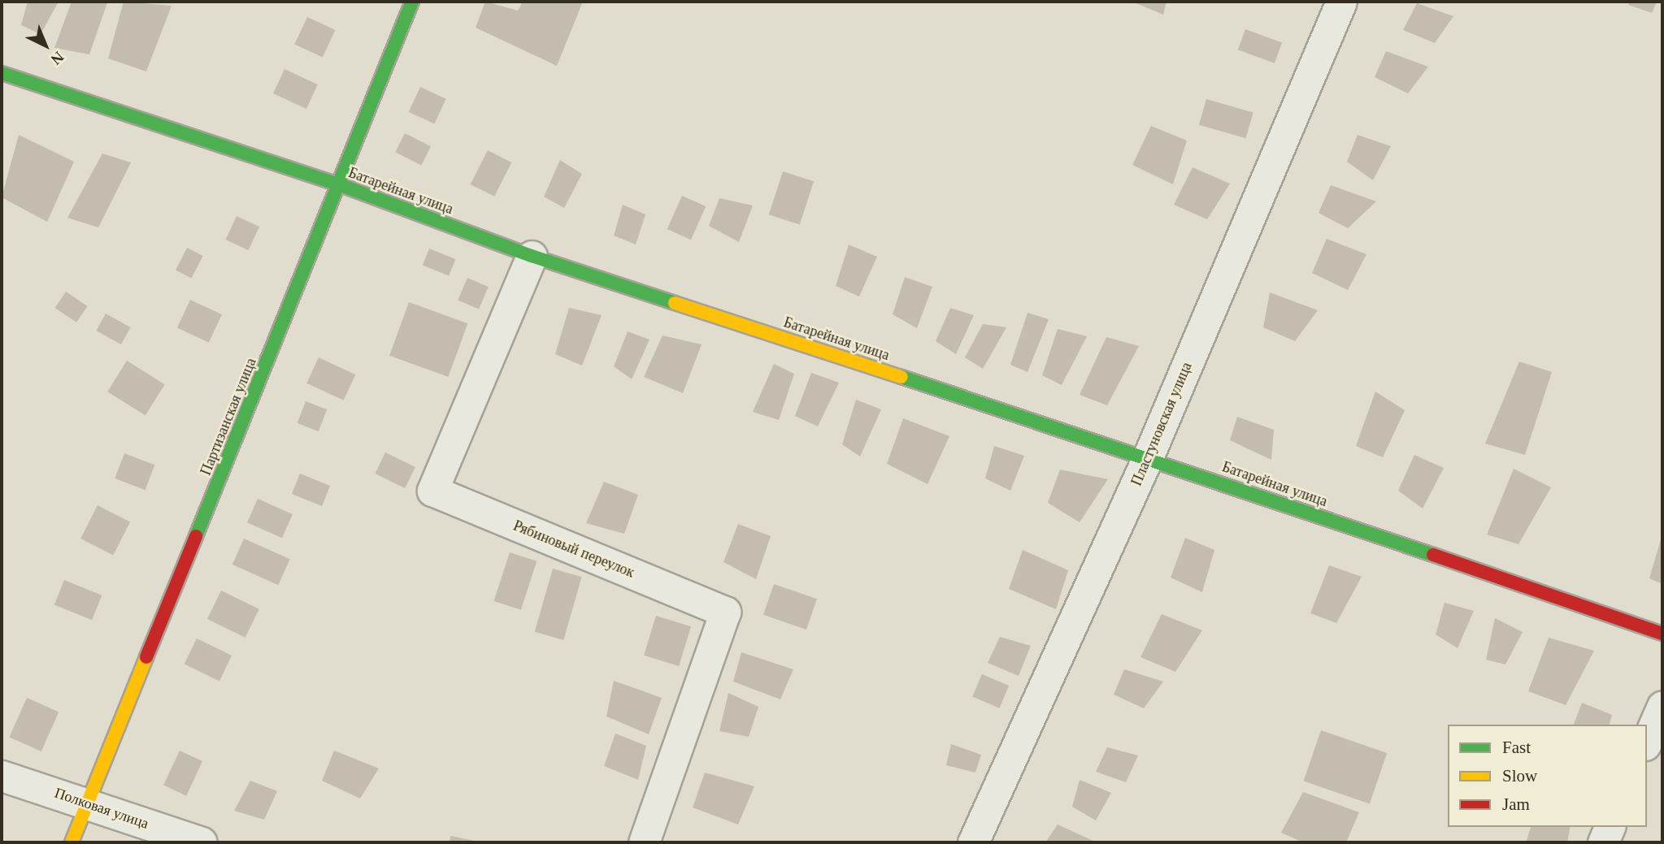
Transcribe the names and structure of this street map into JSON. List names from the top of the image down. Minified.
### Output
{"streets":{"street":["Батарейная улица","Партизанская улица","Пластуновская улица","Рябиновый переулок","Полковая улица"]},"crossings":[["Батарейная улица","Партизанская улица"],["Батарейная улица","Пластуновская улица"],["Батарейная улица","Рябиновый переулок"],["Партизанская улица","Полковая улица"]],"legend":["Fast","Slow","Jam"],"north":"bottom right"}
